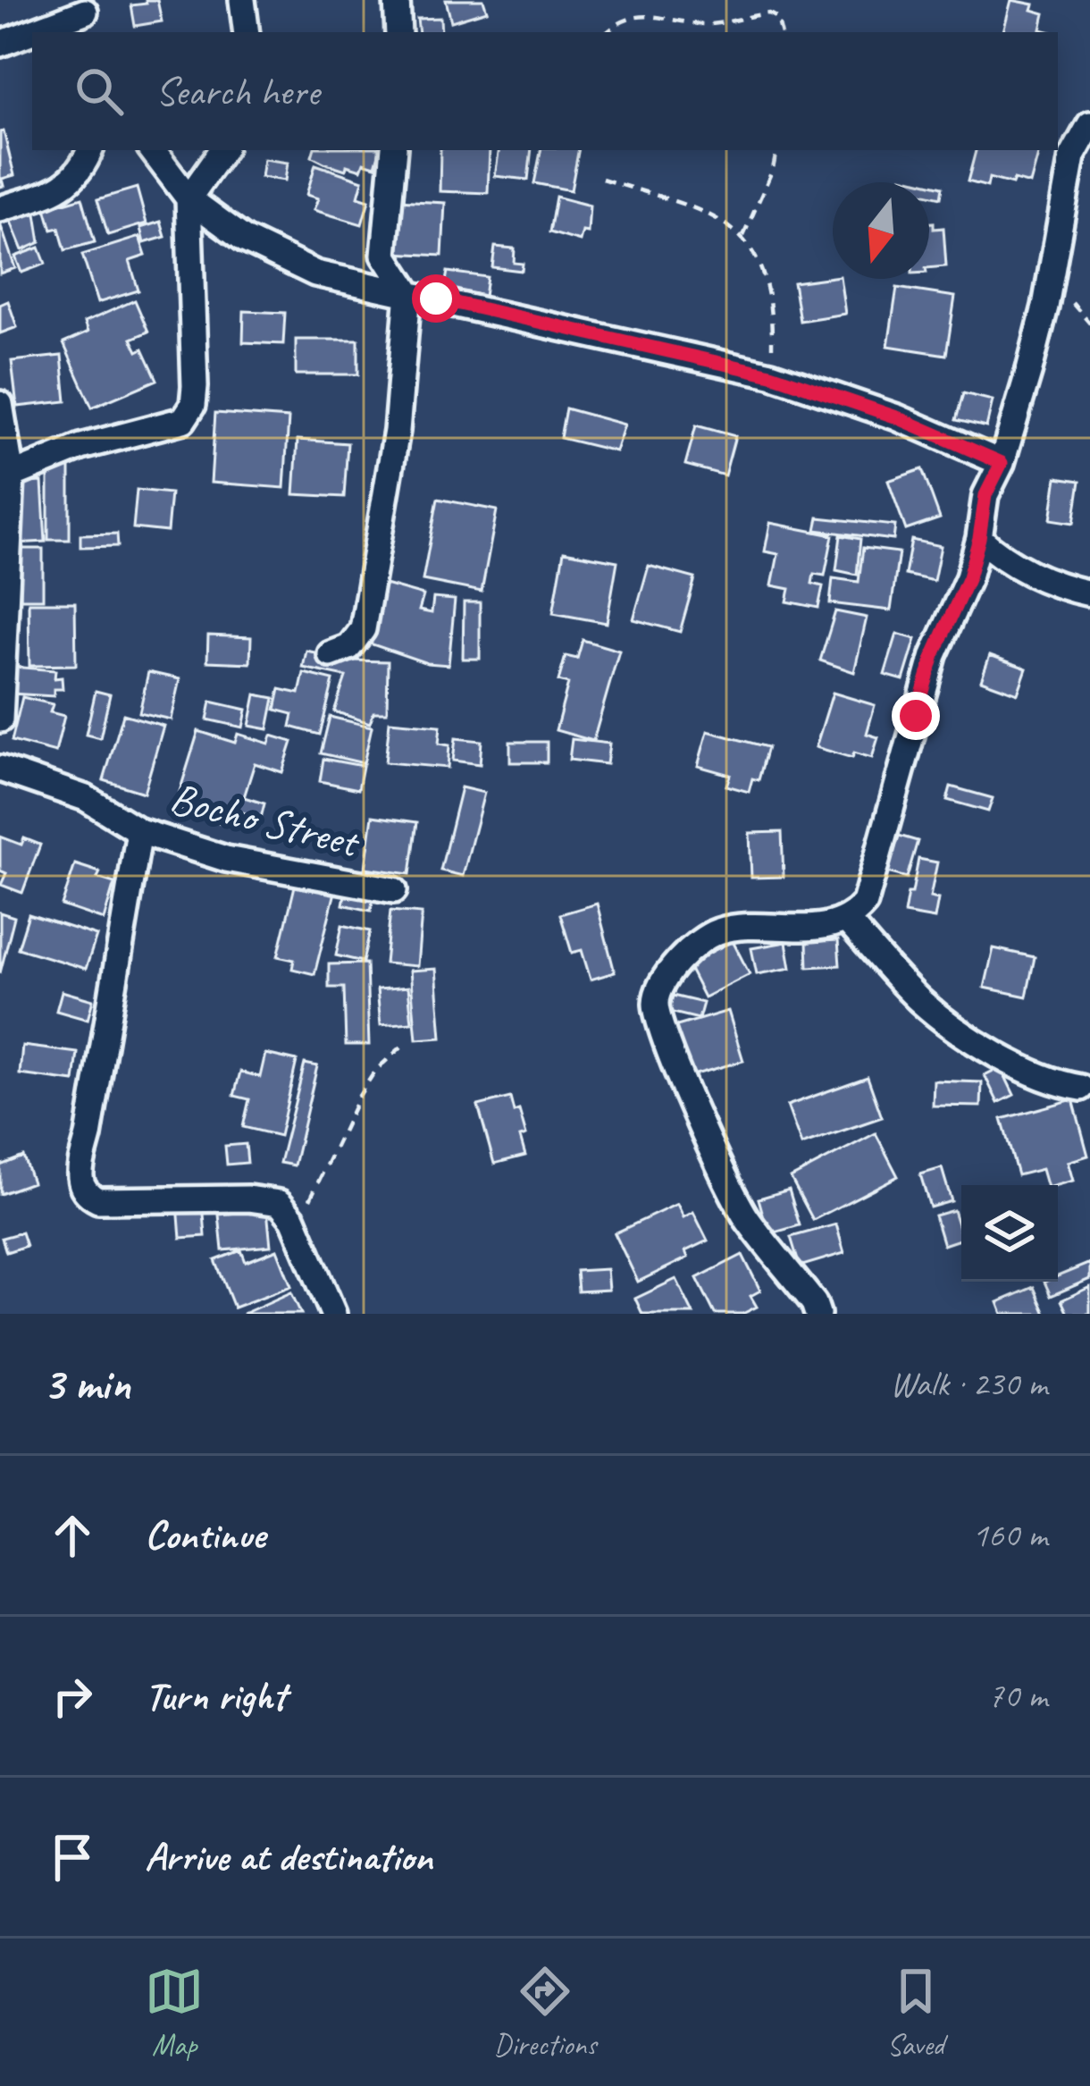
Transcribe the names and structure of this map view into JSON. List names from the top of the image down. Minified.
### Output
{"streets":{"street":["Bocho Street"]},"north":"bottom","page":{"search":"Search here","heading":["3 min","Walk · 230 m"],"list":[["Continue","160 m"],["Turn right","70 m"],"Arrive at destination"],"nav":["Map","Directions","Saved"]}}
